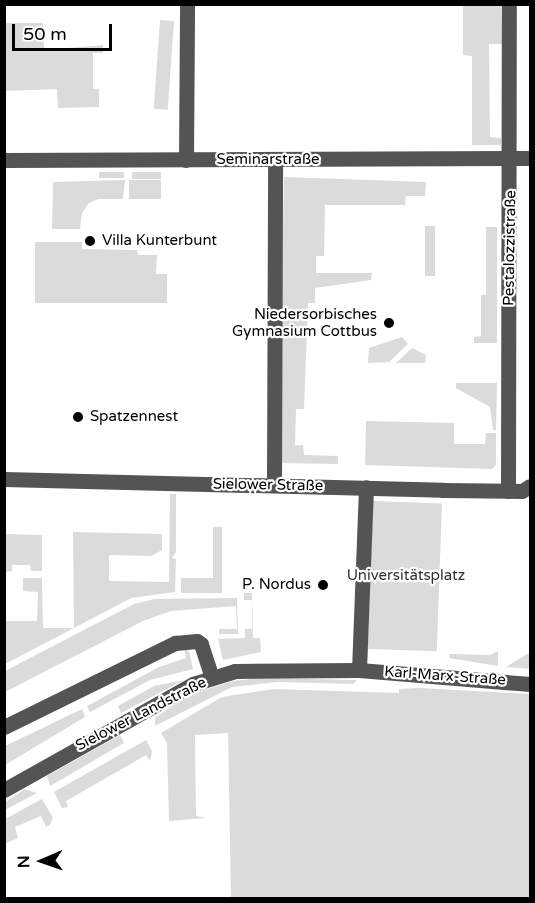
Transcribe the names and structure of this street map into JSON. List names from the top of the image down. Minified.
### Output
{"streets":{"street":["Seminarstraße","Pestalozzistraße","Sielower Straße","Karl-Marx-Straße","Sielower Landstraße"]},"crossings":[["Seminarstraße","Pestalozzistraße"],["Pestalozzistraße","Sielower Straße"],["Karl-Marx-Straße","Sielower Landstraße"]],"parks":["Universitätsplatz"],"places":["Villa Kunterbunt","Niedersorbisches Gymnasium Cottbus","Spatzennest","P. Nordus"],"scale_bar":"50 m","north":"left"}
